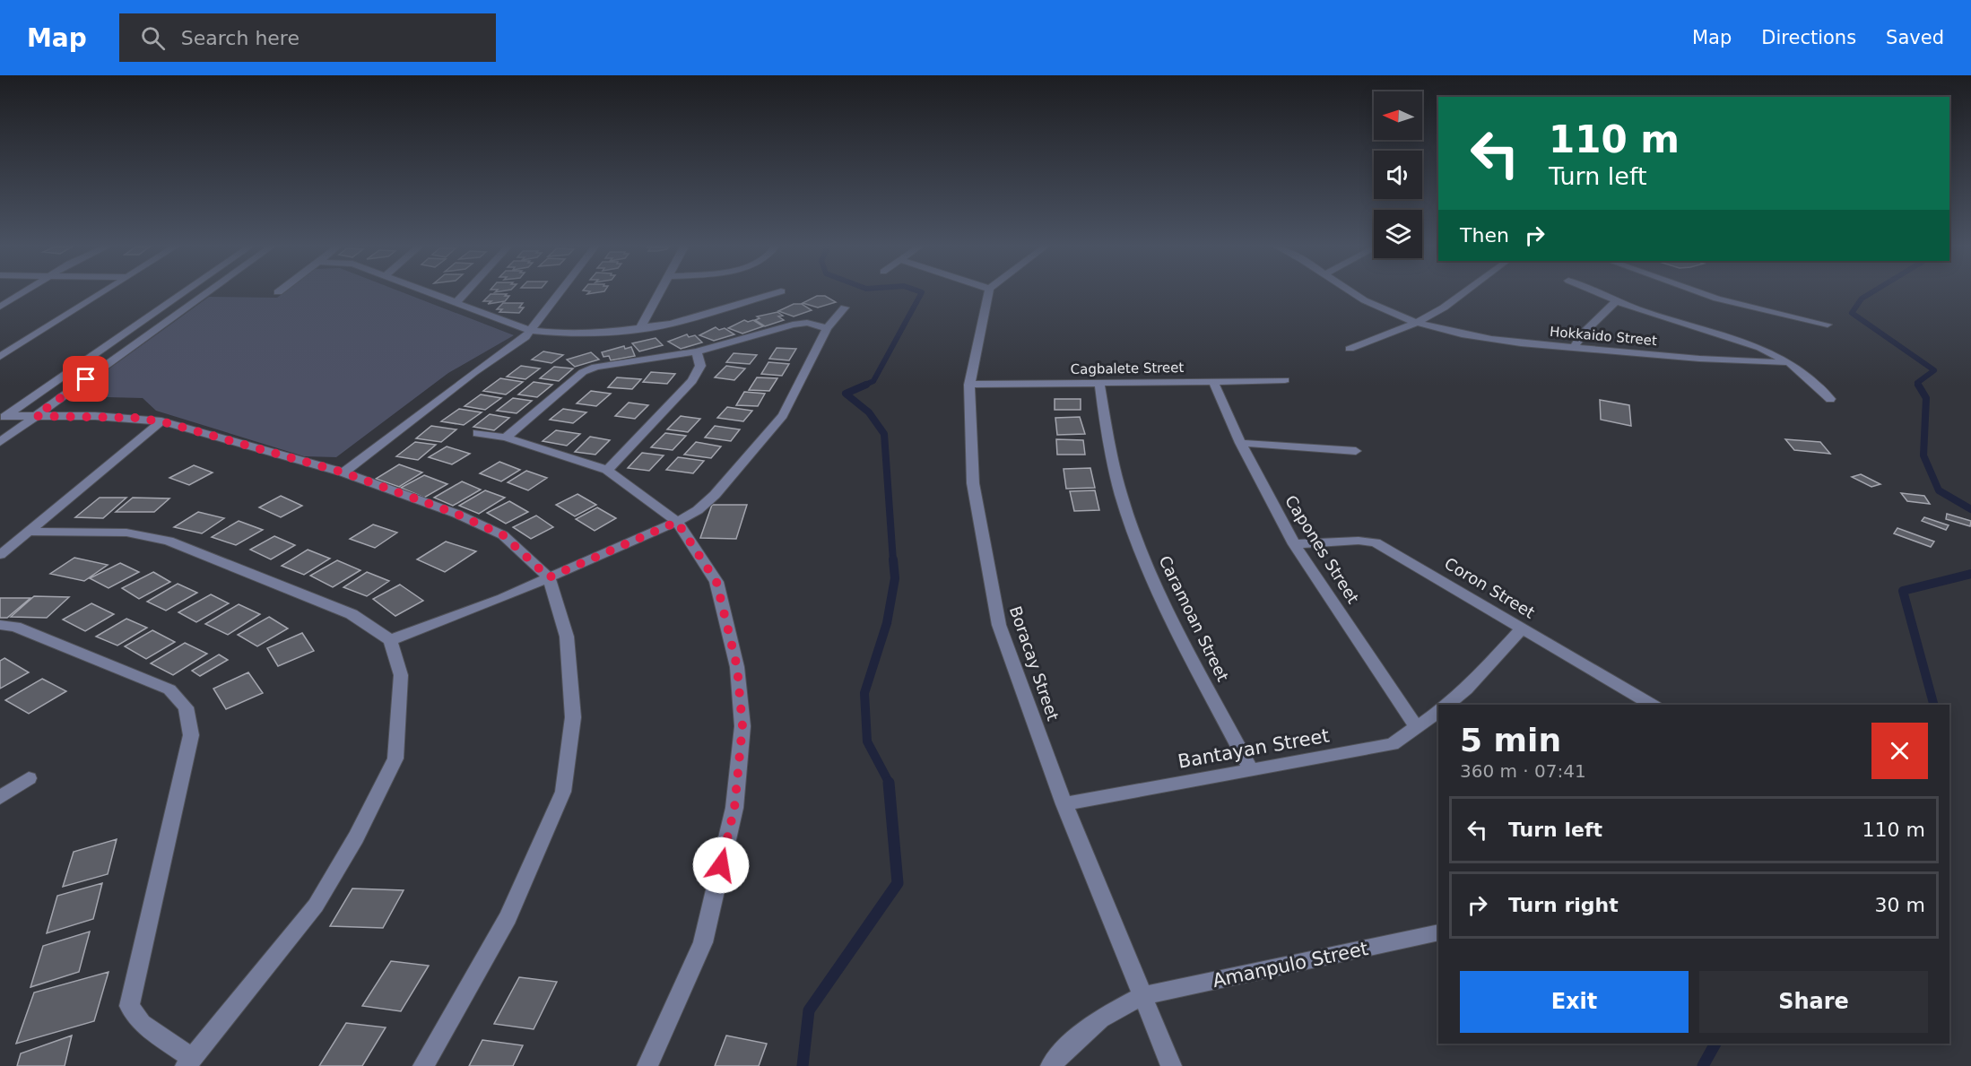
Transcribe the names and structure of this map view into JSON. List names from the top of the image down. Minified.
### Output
{"streets":{"street":["Hokkaido Street","Cagbalete Street","Capones Street","Coron Street","Caramoan Street","Boracay Street","Bantayan Street","Amanpulo Street"]},"crossings":[["Cagbalete Street","Capones Street"],["Cagbalete Street","Caramoan Street"],["Cagbalete Street","Boracay Street"],["Capones Street","Coron Street"],["Capones Street","Bantayan Street"],["Caramoan Street","Bantayan Street"],["Boracay Street","Bantayan Street"],["Boracay Street","Amanpulo Street"]],"north":"left","page":{"header":"Map","search":"Search here","nav":["Map","Directions","Saved"],"turn":["110 m","Turn left"],"then":"Then","heading":["5 min","360 m · 07:41"],"list":[{"name":"Turn left","value":"110 m"},{"name":"Turn right","value":"30 m"}],"buttons":["Exit","Share"]}}
